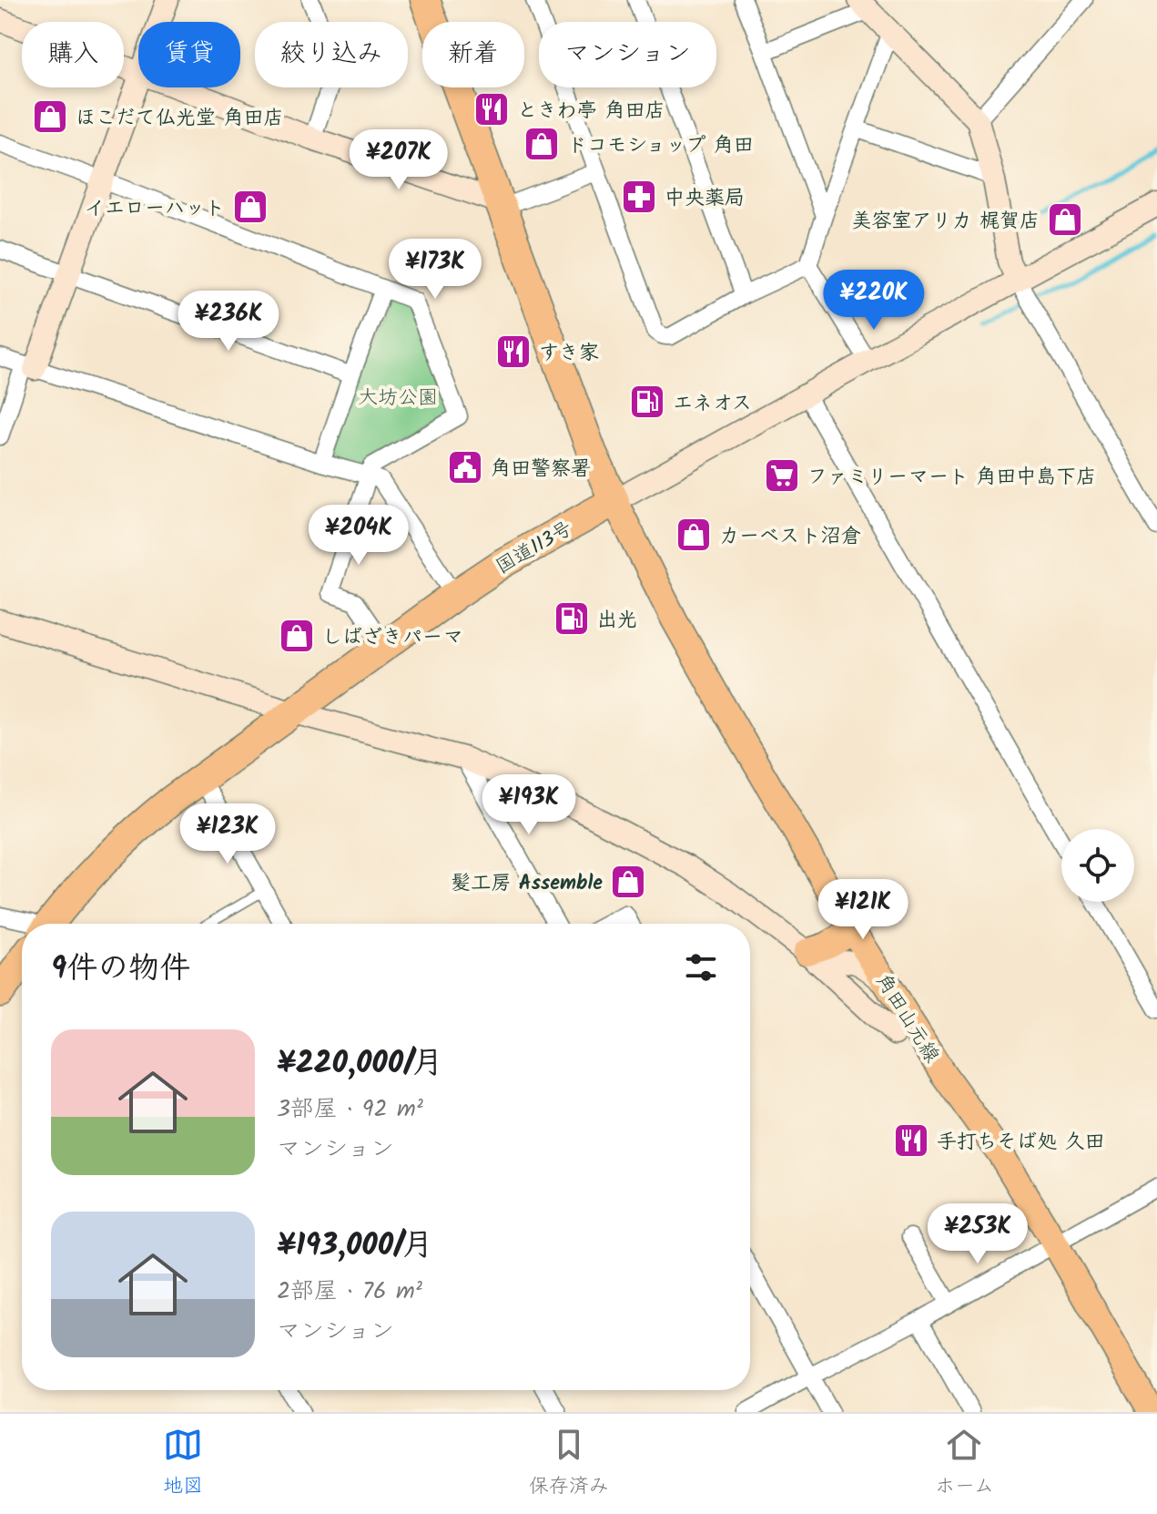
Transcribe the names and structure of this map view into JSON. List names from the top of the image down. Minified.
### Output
{"streets":{"highway":["国道113号"],"main road":["角田山元線"]},"crossings":[["国道113号","角田山元線"]],"parks":["大坊公園"],"places":{"restaurant":["ときわ亭 角田店","すき家","手打ちそば処 久田"],"shop":["ほこだて仏光堂 角田店","ドコモショップ 角田","イエローハット","美容室アリカ 梶賀店","カーベスト沼倉","しばざきパーマ","髪工房 Assemble"],"pharmacy":["中央薬局"],"fuel station":["エネオス","出光"],"public building":["角田警察署"],"supermarket":["ファミリーマート 角田中島下店"]},"page":{"chip":["購入","賃貸","絞り込み","新着","マンション"],"price":["¥207K","¥173K","¥220K","¥236K","¥204K","¥193K","¥123K","¥121K","¥253K"],"heading":"9件の物件","list":[{"name":"¥220,000/月","note":"3部屋 · 92 m² · マンション"},{"name":"¥193,000/月","note":"2部屋 · 76 m² · マンション"}],"tabs":["地図","保存済み","ホーム"]}}
